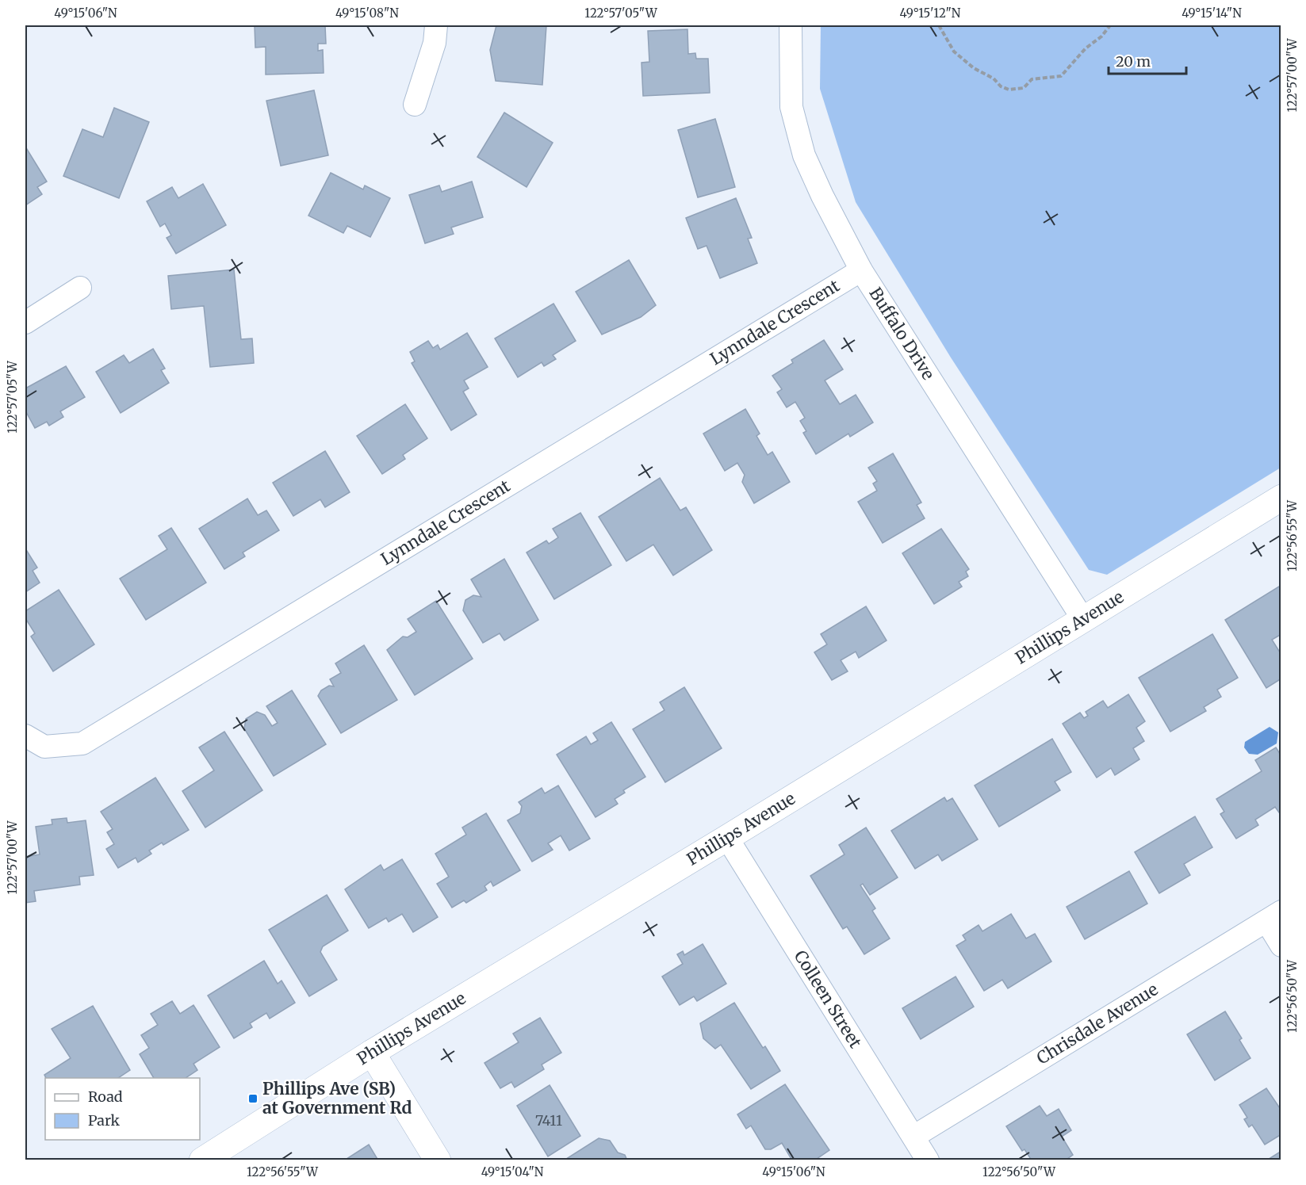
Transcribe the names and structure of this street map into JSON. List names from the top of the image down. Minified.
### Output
{"streets":{"street":["Lynndale Crescent","Buffalo Drive","Phillips Avenue","Colleen Street","Chrisdale Avenue"]},"crossings":[["Lynndale Crescent","Buffalo Drive"],["Buffalo Drive","Phillips Avenue"],["Phillips Avenue","Colleen Street"],["Colleen Street","Chrisdale Avenue"]],"places":{"transit":["Phillips Ave (SB) at Government Rd"]},"house_numbers":["7411"],"legend":["Road","Park"],"scale_bar":"20 m","coordinates":["49°15'06\"N","49°15'08\"N","122°57'05\"W","49°15'12\"N","49°15'14\"N","122°57'00\"W","122°56'55\"W","122°56'50\"W","49°15'04\"N"]}
